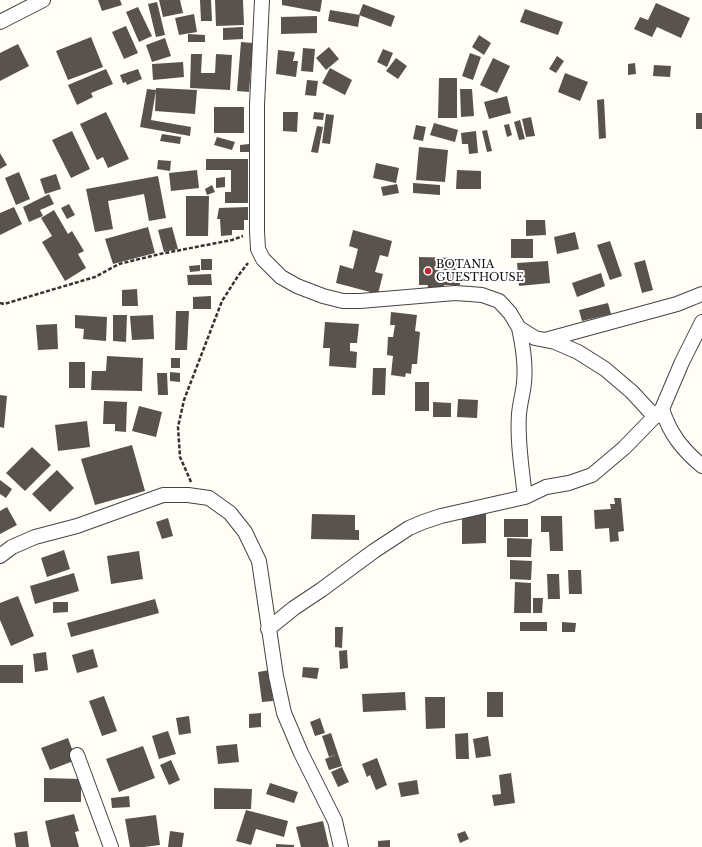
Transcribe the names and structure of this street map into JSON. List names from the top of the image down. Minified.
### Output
{"places":["BOTANIA GUESTHOUSE"]}
